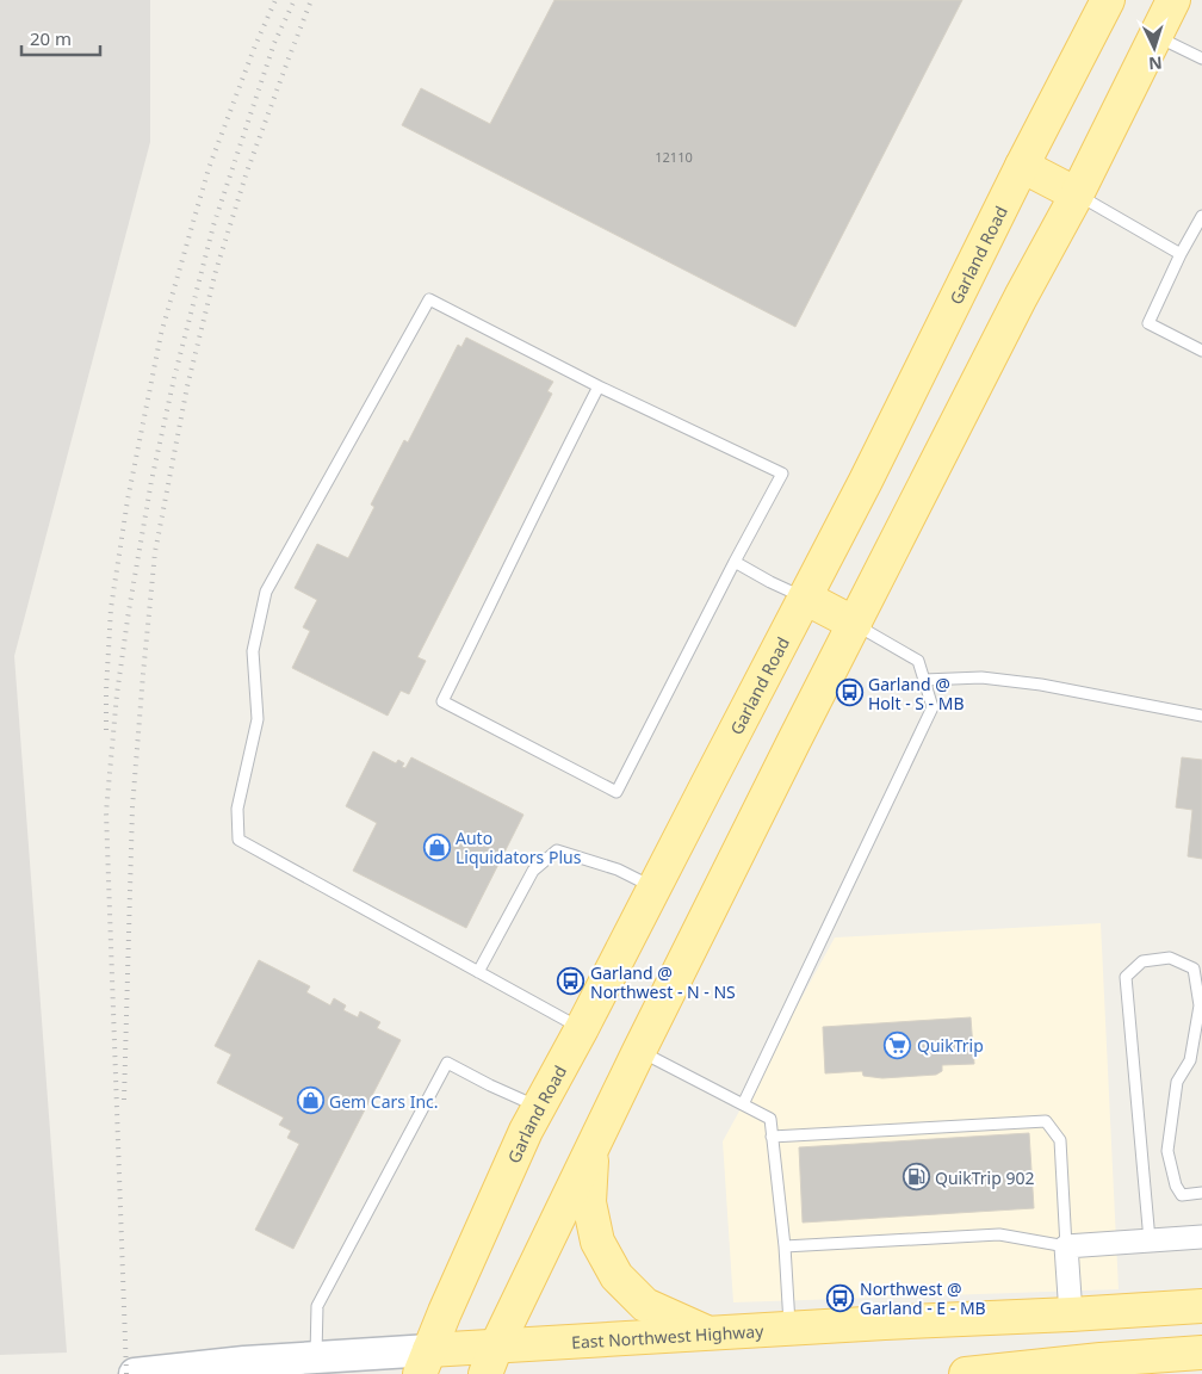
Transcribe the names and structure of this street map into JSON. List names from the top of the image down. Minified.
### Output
{"streets":{"main road":["Garland Road","East Northwest Highway"]},"crossings":[["Garland Road","East Northwest Highway"]],"places":{"bus stop":["Garland @ Holt - S - MB","Garland @ Northwest - N - NS","Northwest @ Garland - E - MB"],"shop":["Auto Liquidators Plus","Gem Cars Inc."],"supermarket":["QuikTrip"],"fuel station":["QuikTrip 902"]},"house_numbers":["12110"],"scale_bar":"20 m","north":"bottom"}
